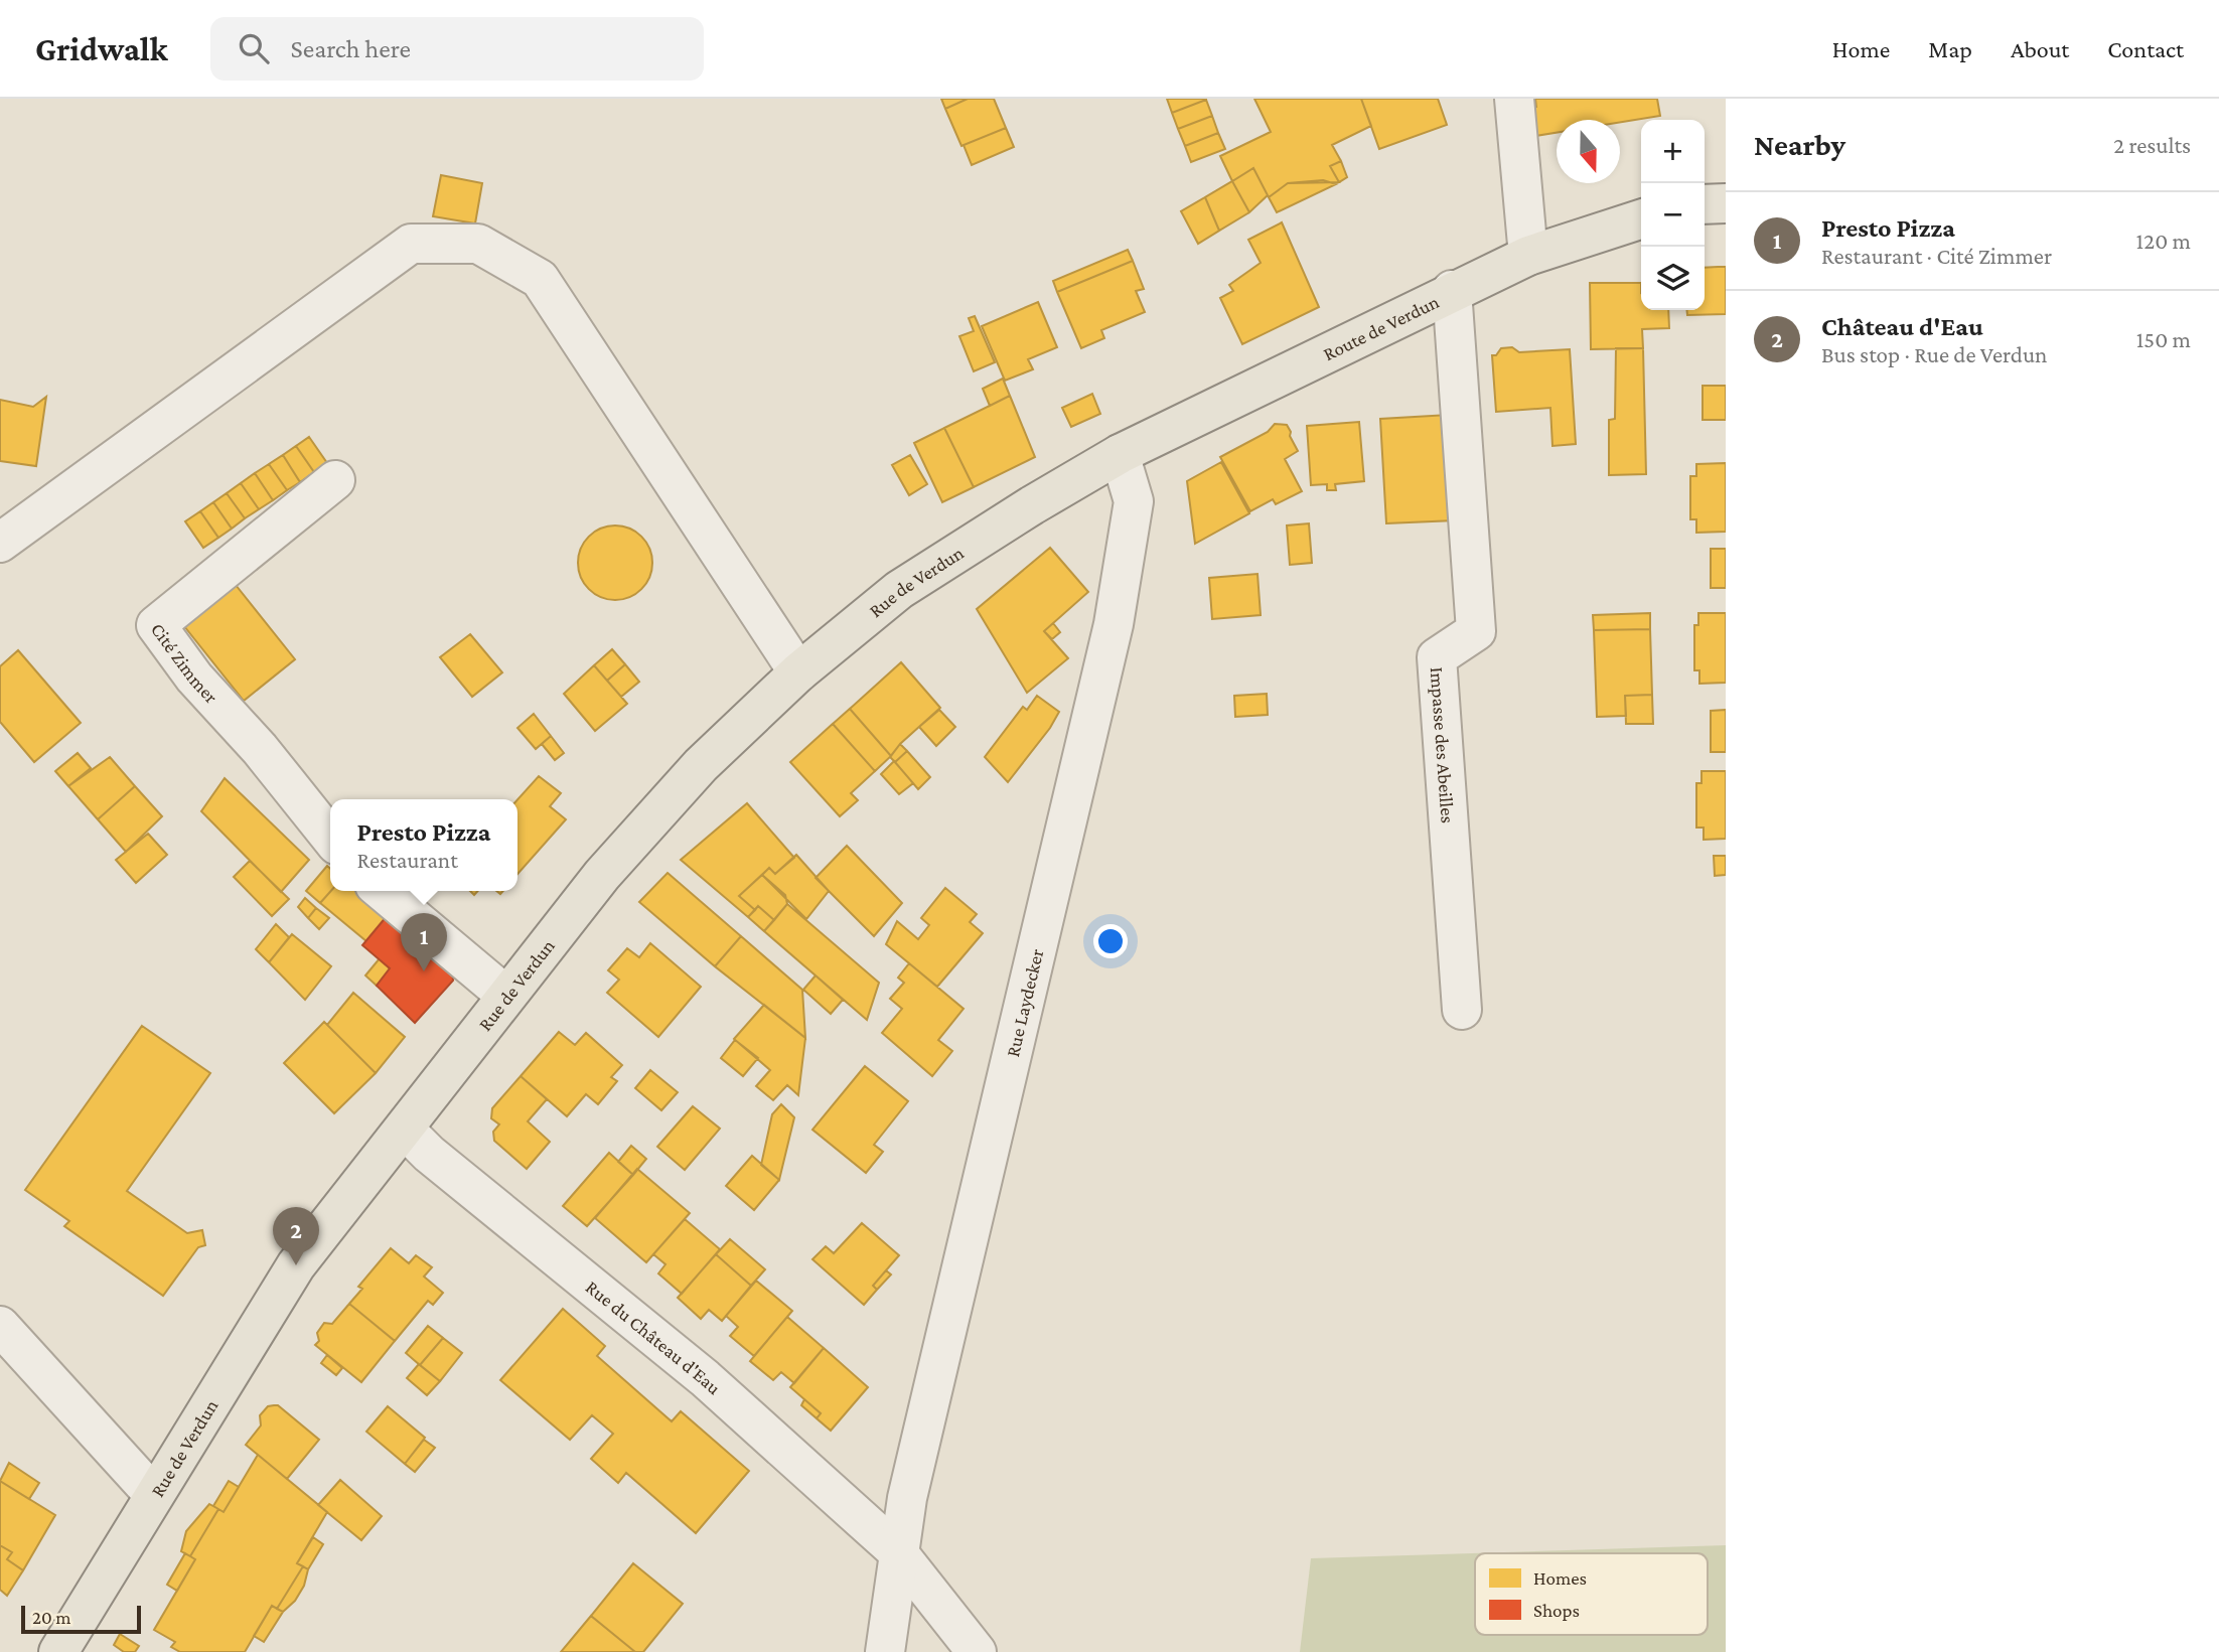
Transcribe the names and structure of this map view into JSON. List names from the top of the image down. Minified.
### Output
{"streets":{"main road":["Route de Verdun","Rue de Verdun"],"street":["Cité Zimmer","Impasse des Abeilles","Rue Laydecker","Rue du Château d'Eau"]},"crossings":[["Route de Verdun","Rue de Verdun"],["Route de Verdun","Impasse des Abeilles"],["Route de Verdun","Rue Laydecker"],["Rue de Verdun","Rue Laydecker"],["Rue de Verdun","Rue du Château d'Eau"],["Rue Laydecker","Rue du Château d'Eau"]],"legend":["Homes","Shops"],"scale_bar":"20 m","north":"bottom","page":{"header":"Gridwalk","search":"Search here","nav":["Home","Map","About","Contact"],"heading":["Nearby","2 results"],"map_buttons":["+","−"],"list":[{"mark":"1","name":"Presto Pizza","note":"Restaurant · Cité Zimmer","value":"120 m"},{"mark":"2","name":"Château d'Eau","note":"Bus stop · Rue de Verdun","value":"150 m"}],"popup":["Presto Pizza","Restaurant"],"pins":["1","2"],"scale":"20 m"}}
